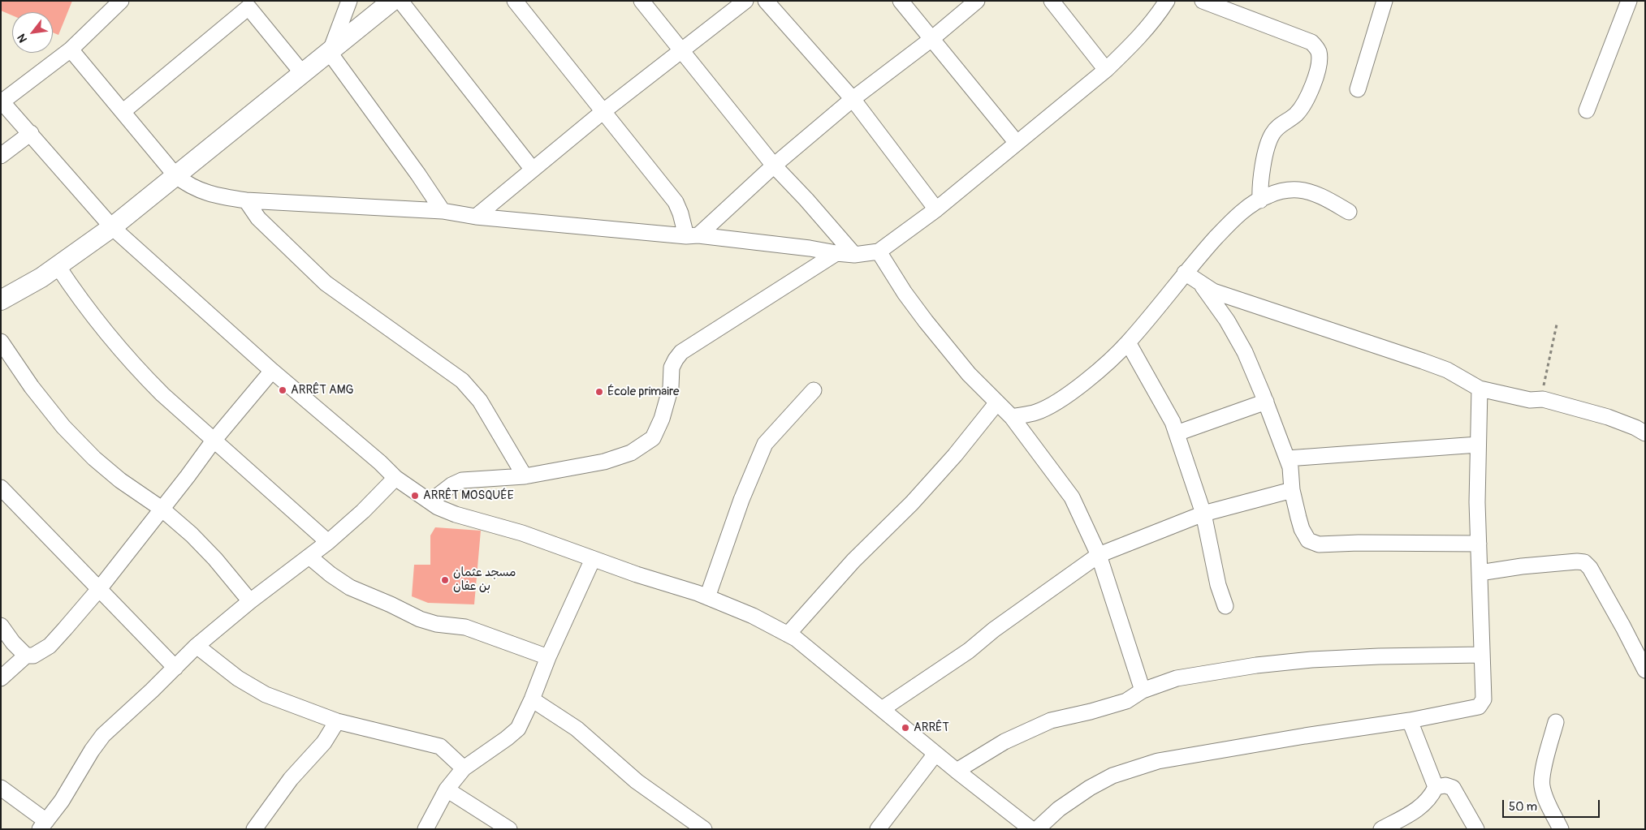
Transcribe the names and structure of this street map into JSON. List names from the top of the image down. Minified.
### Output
{"places":["ARRÊT AMG","École primaire","ARRÊT MOSQUÉE","مسجد عثمان بن عفان","ARRÊT"],"scale_bar":"50 m","north":"bottom left"}
